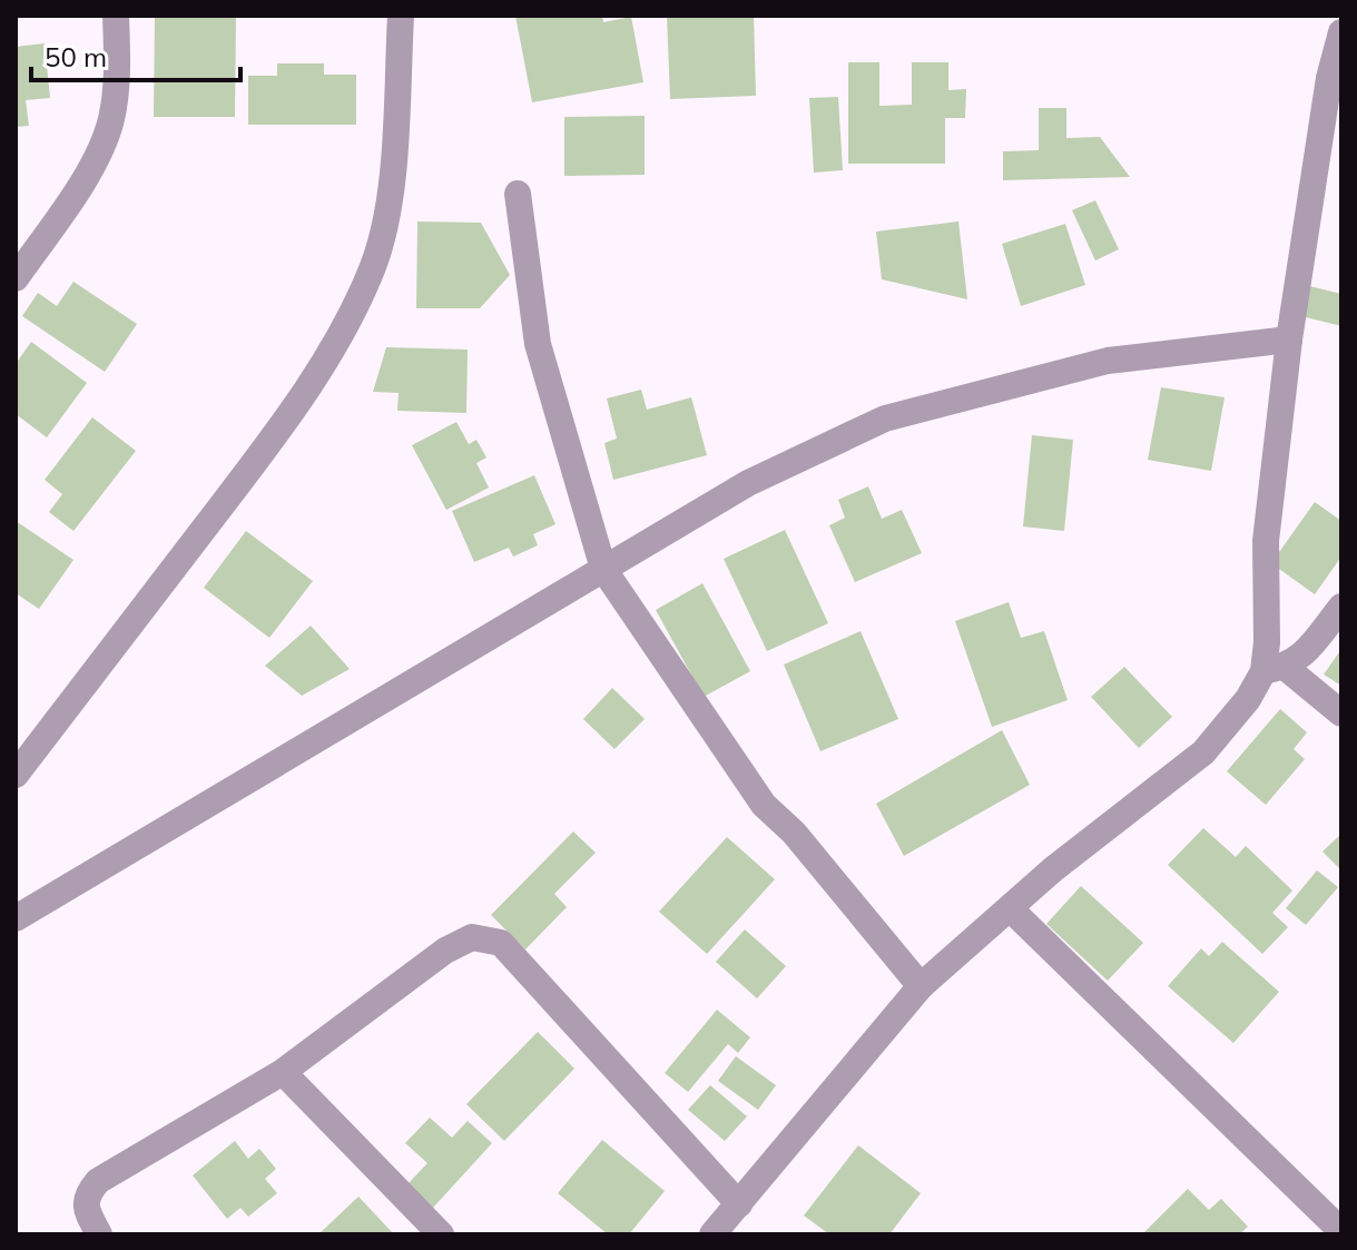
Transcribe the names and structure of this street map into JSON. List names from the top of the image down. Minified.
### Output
{"scale_bar":"50 m"}
